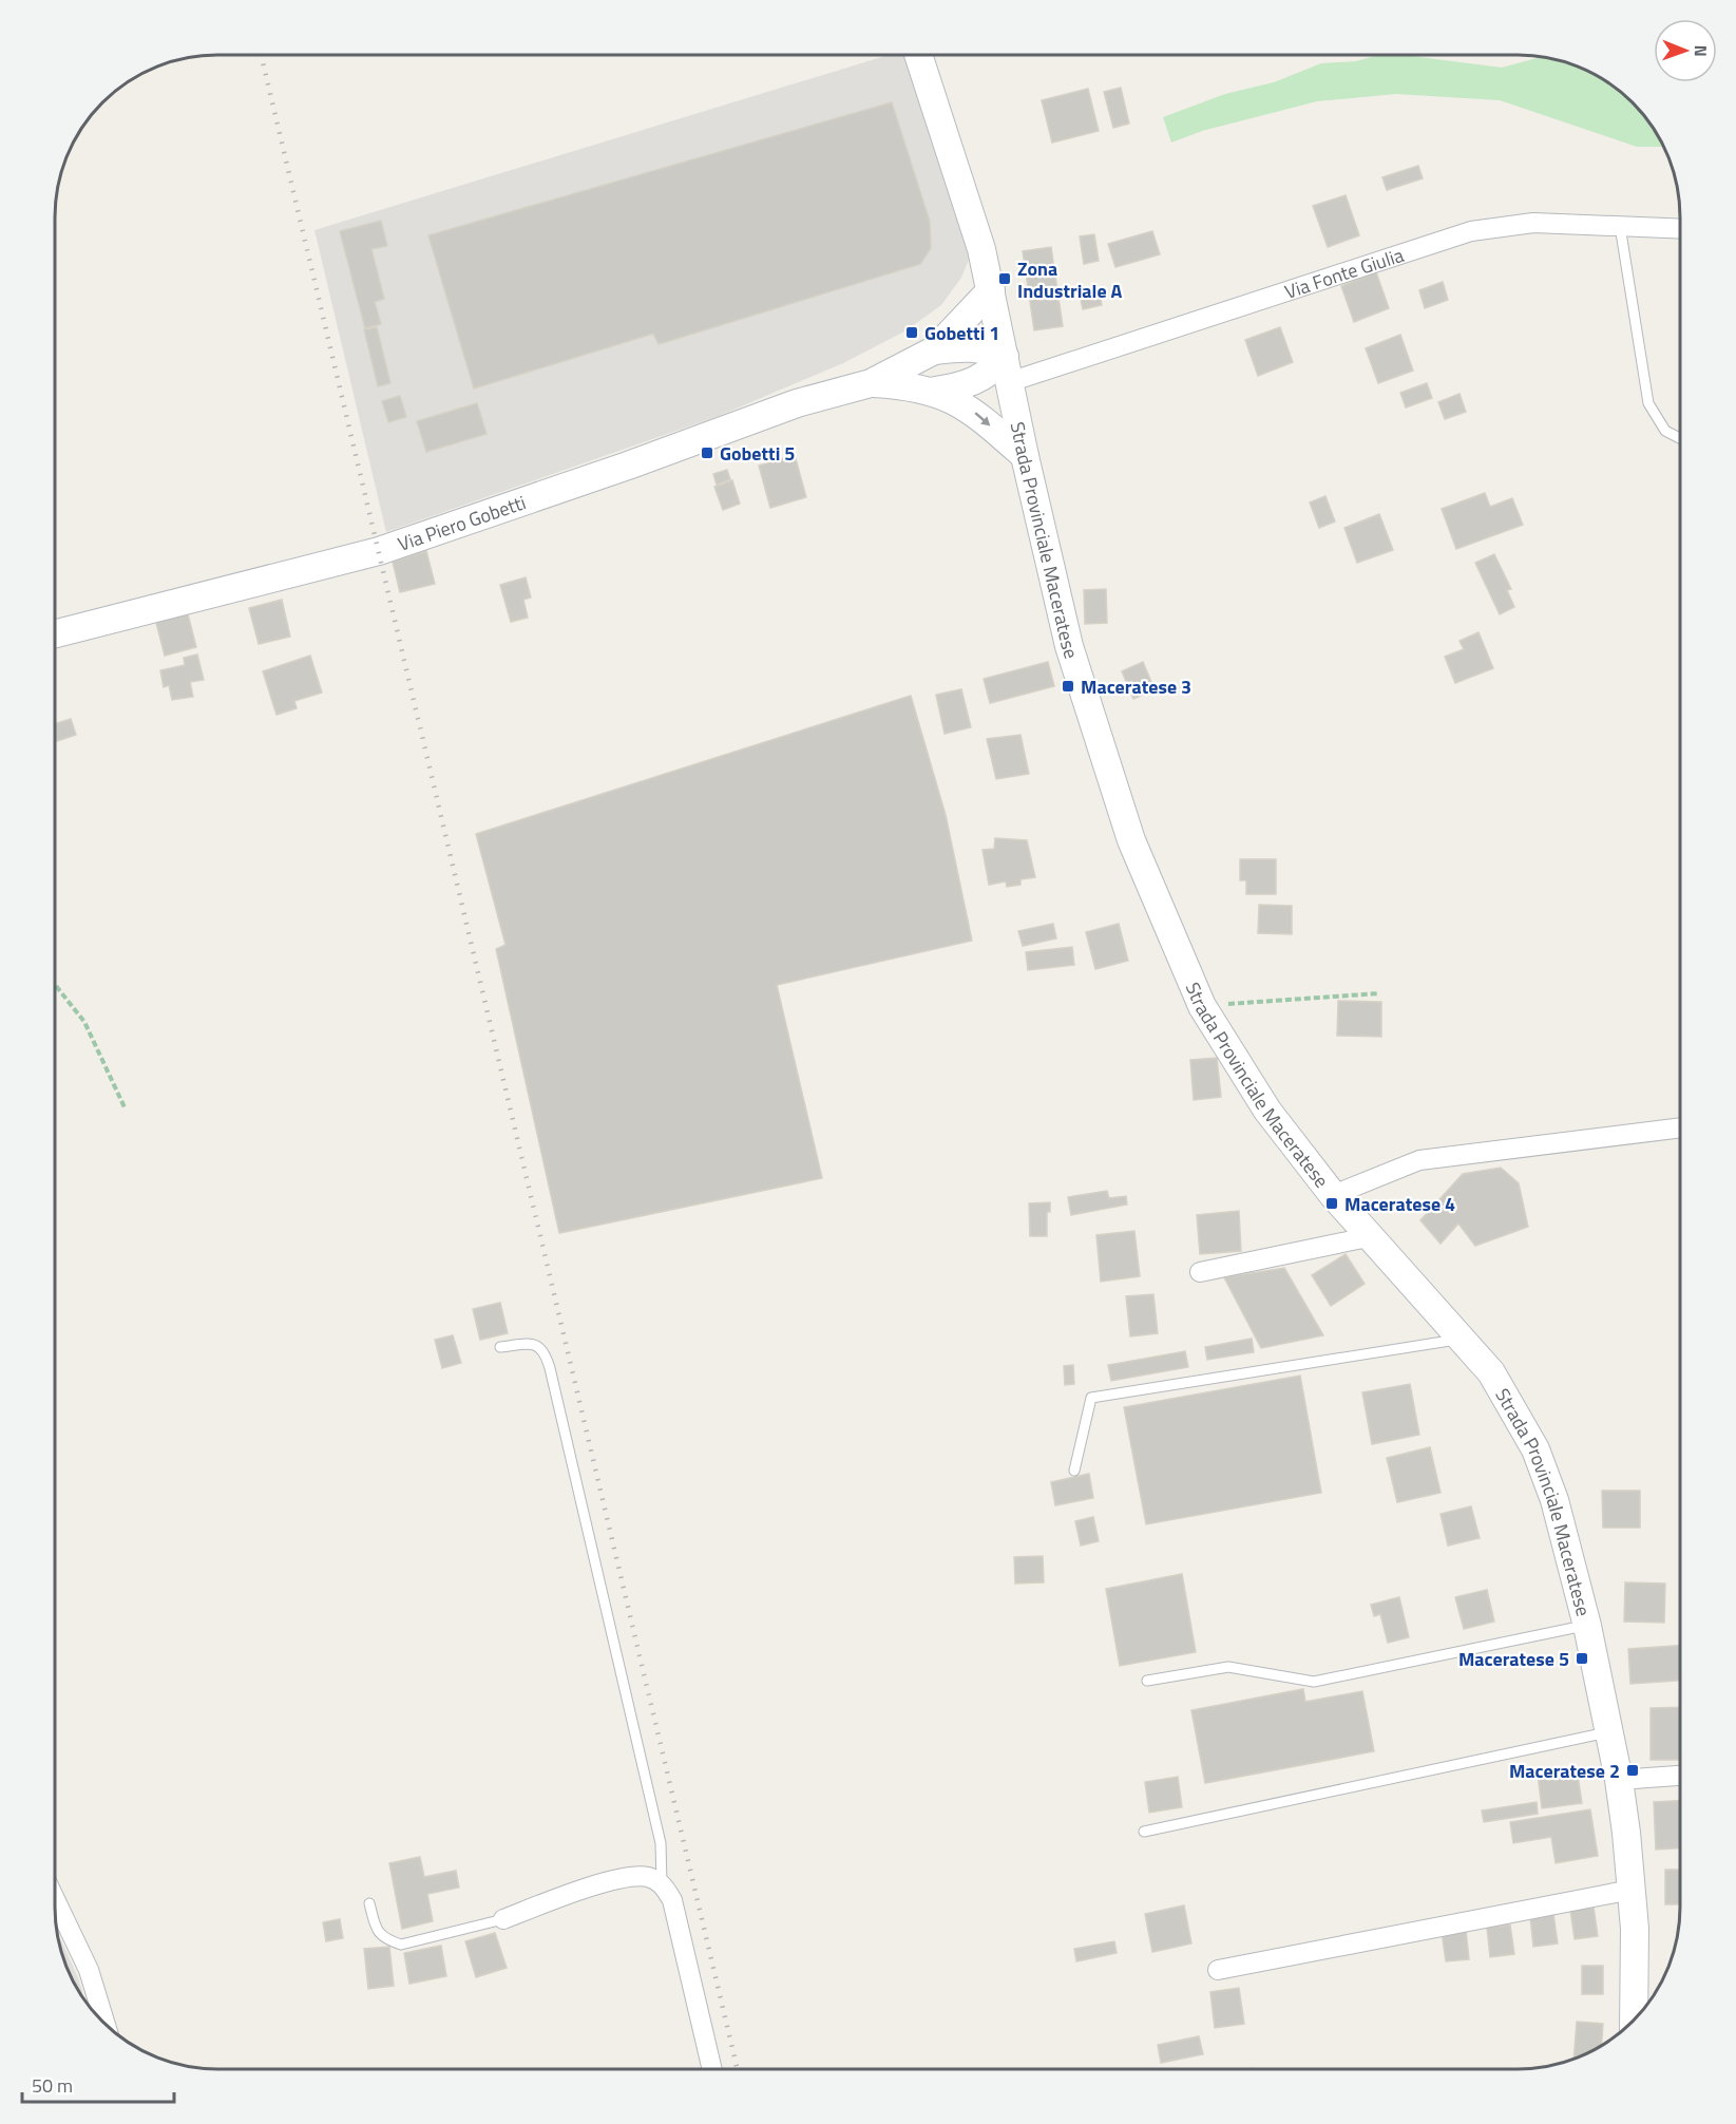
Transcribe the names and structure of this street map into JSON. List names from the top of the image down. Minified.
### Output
{"streets":{"main road":["Via Piero Gobetti","Strada Provinciale Maceratese"],"street":["Via Fonte Giulia"]},"crossings":[["Via Fonte Giulia","Strada Provinciale Maceratese"]],"places":{"transit":["Zona Industriale A","Gobetti 1","Gobetti 5","Maceratese 3","Maceratese 4","Maceratese 5","Maceratese 2"]},"scale_bar":"50 m","north":"right"}
